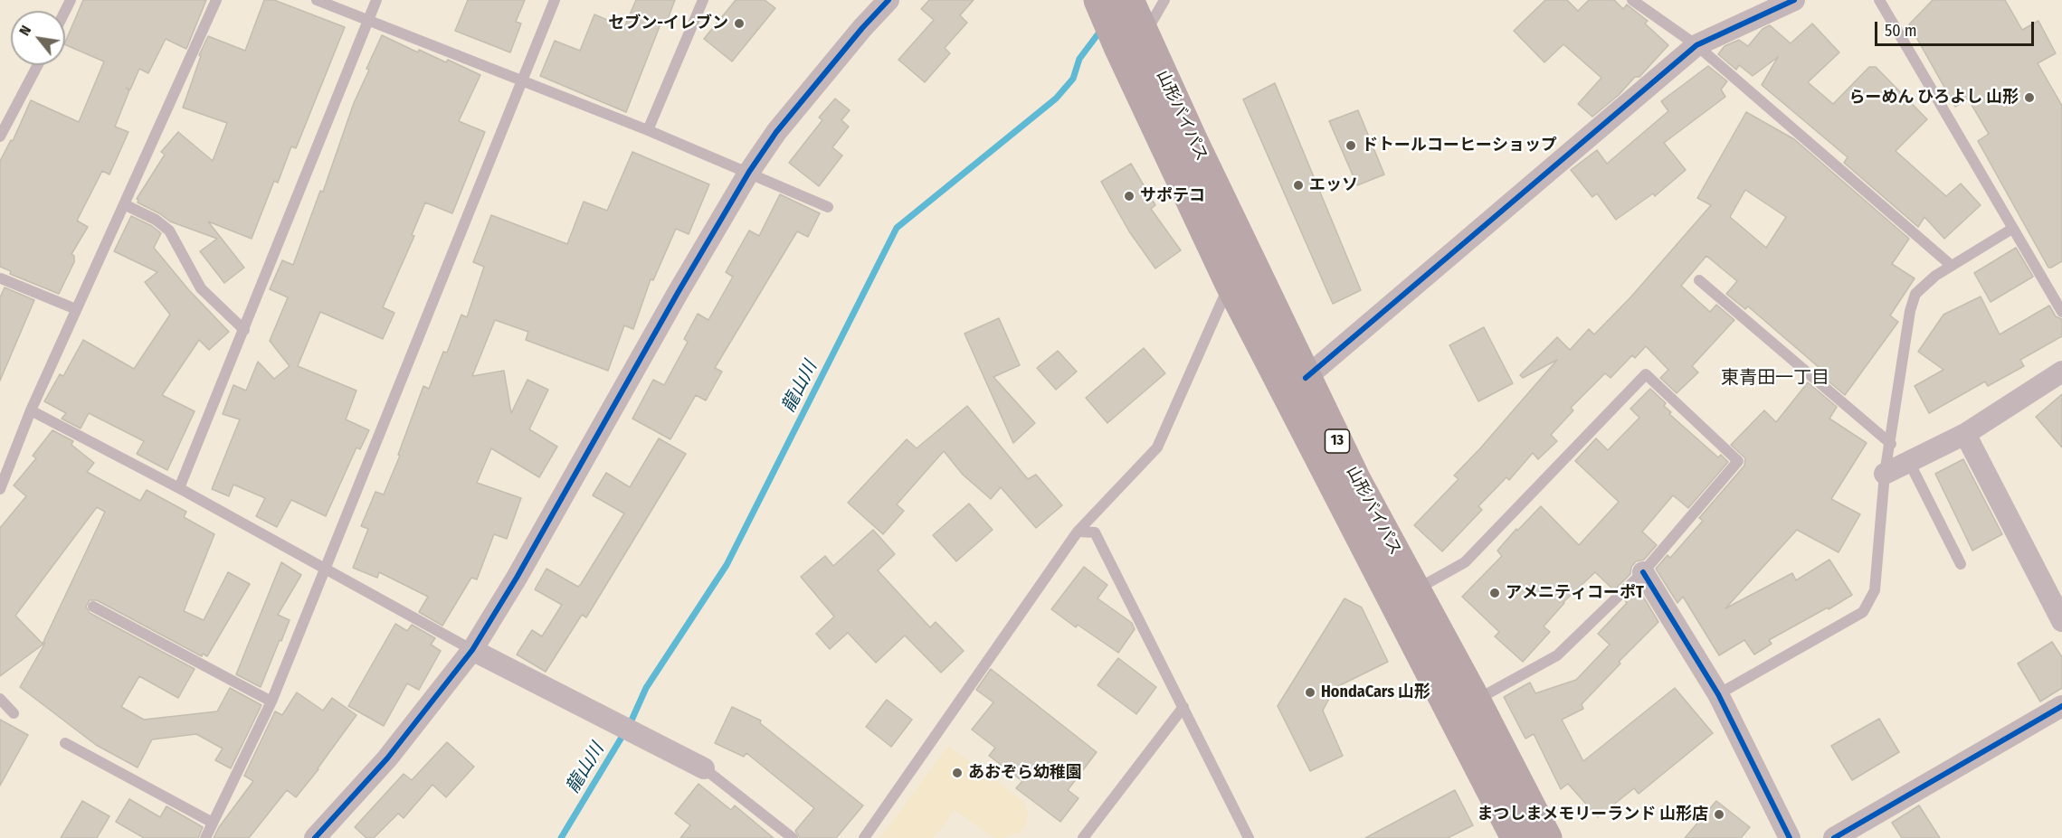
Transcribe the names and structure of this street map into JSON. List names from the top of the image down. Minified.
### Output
{"streets":{"highway":["山形バイパス","13"]},"districts":["東青田一丁目"],"water":["龍山川"],"places":["セブン-イレブン","らーめん ひろよし 山形","ドトールコーヒーショップ","エッソ","サポテコ","アメニティコーポT","HondaCars 山形","あおぞら幼稚園","まつしまメモリーランド 山形店"],"scale_bar":"50 m","north":"top left"}
